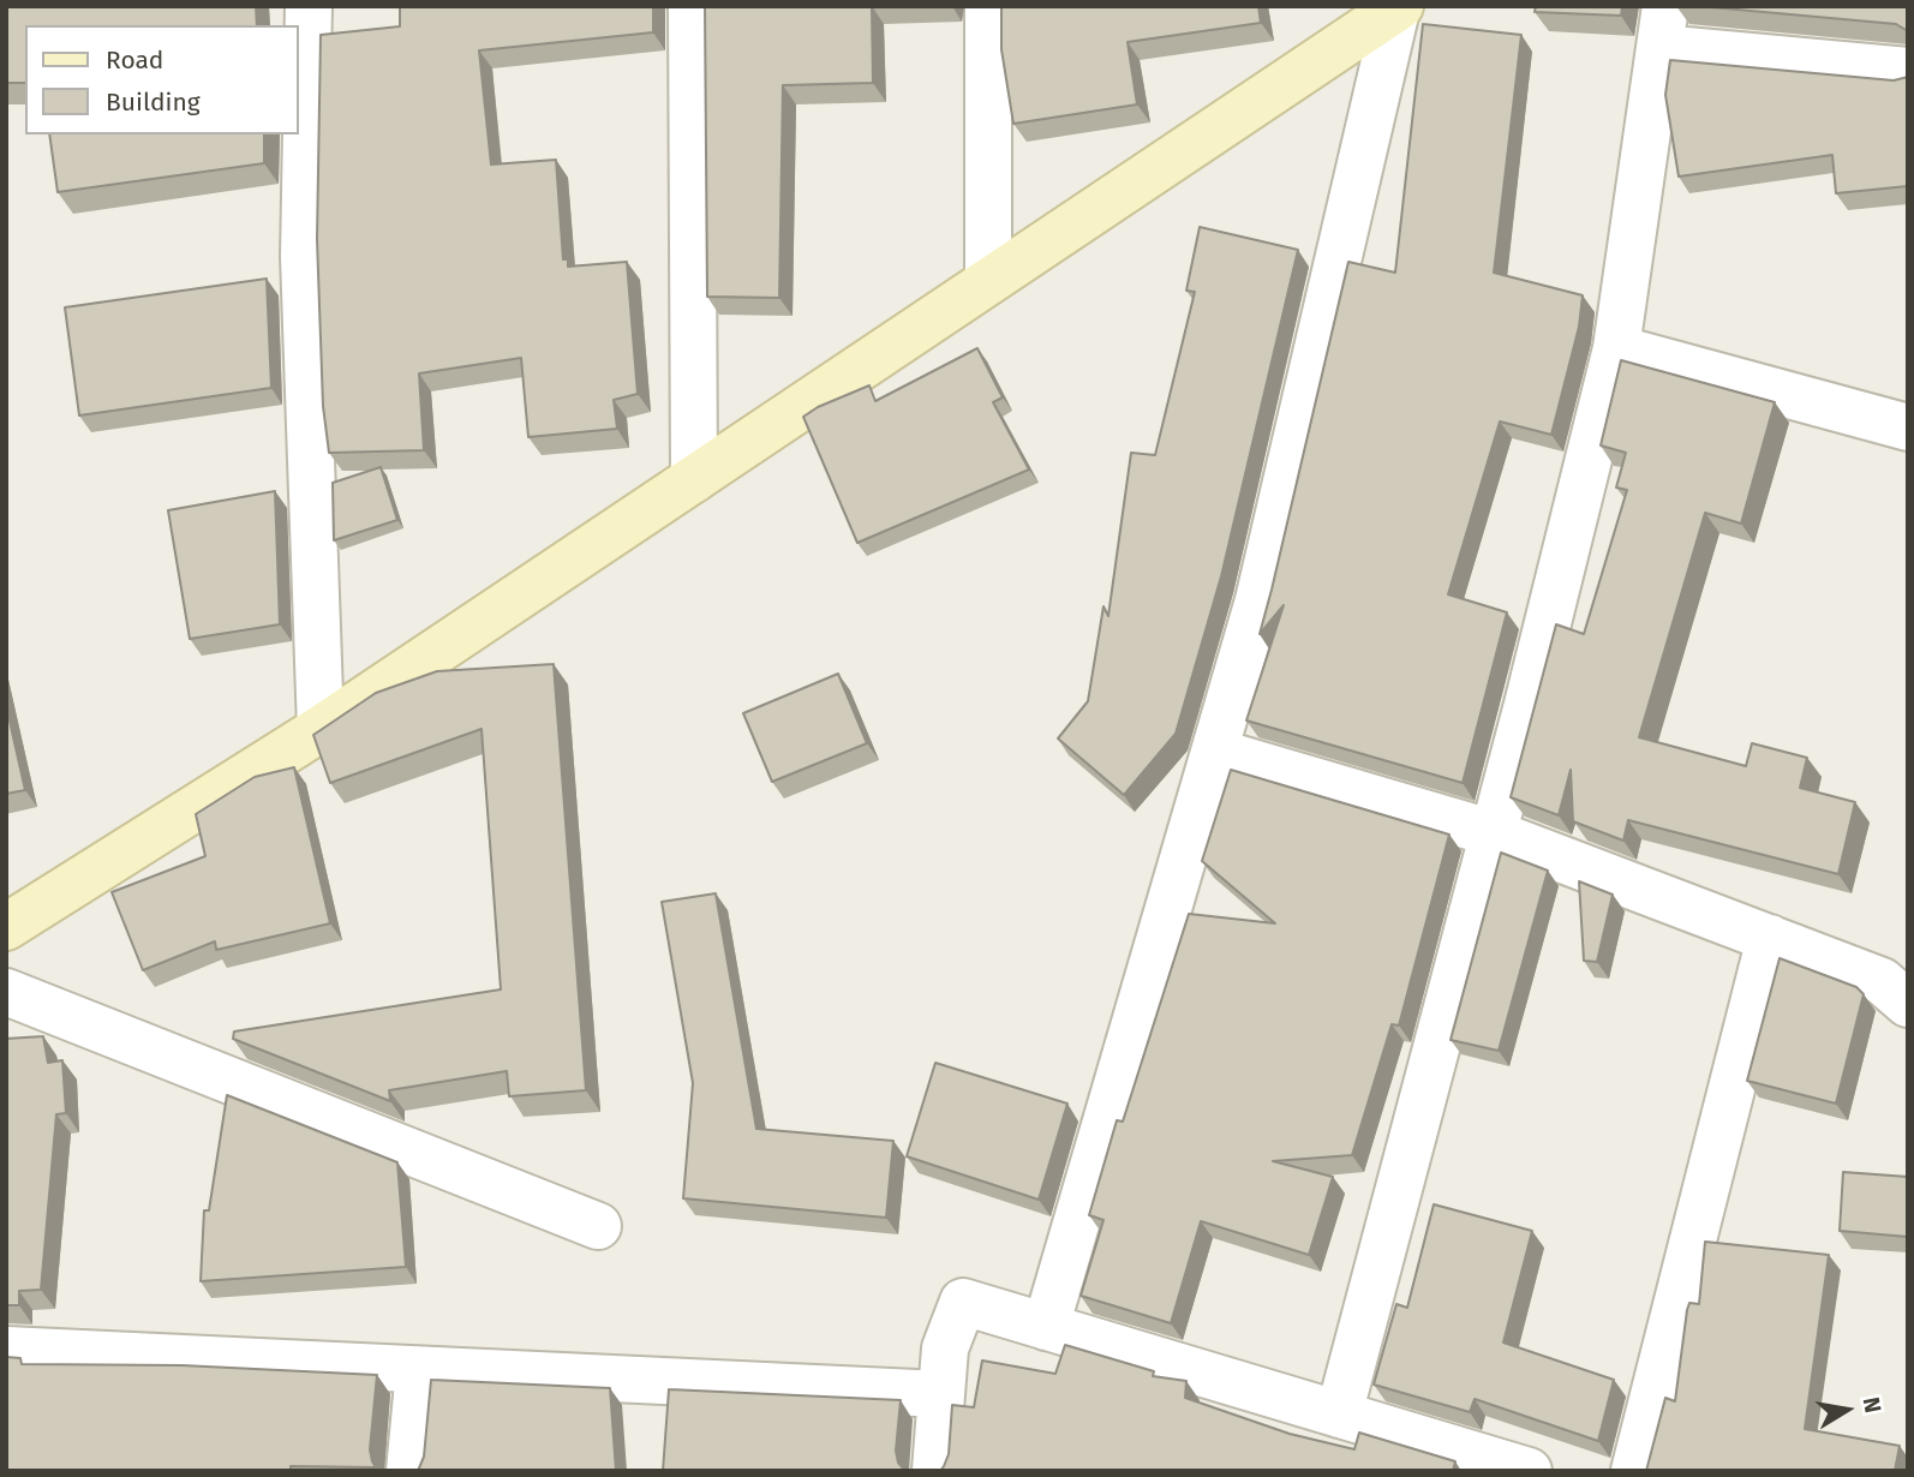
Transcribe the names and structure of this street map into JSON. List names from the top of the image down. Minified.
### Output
{"legend":["Road","Building"],"north":"right"}
